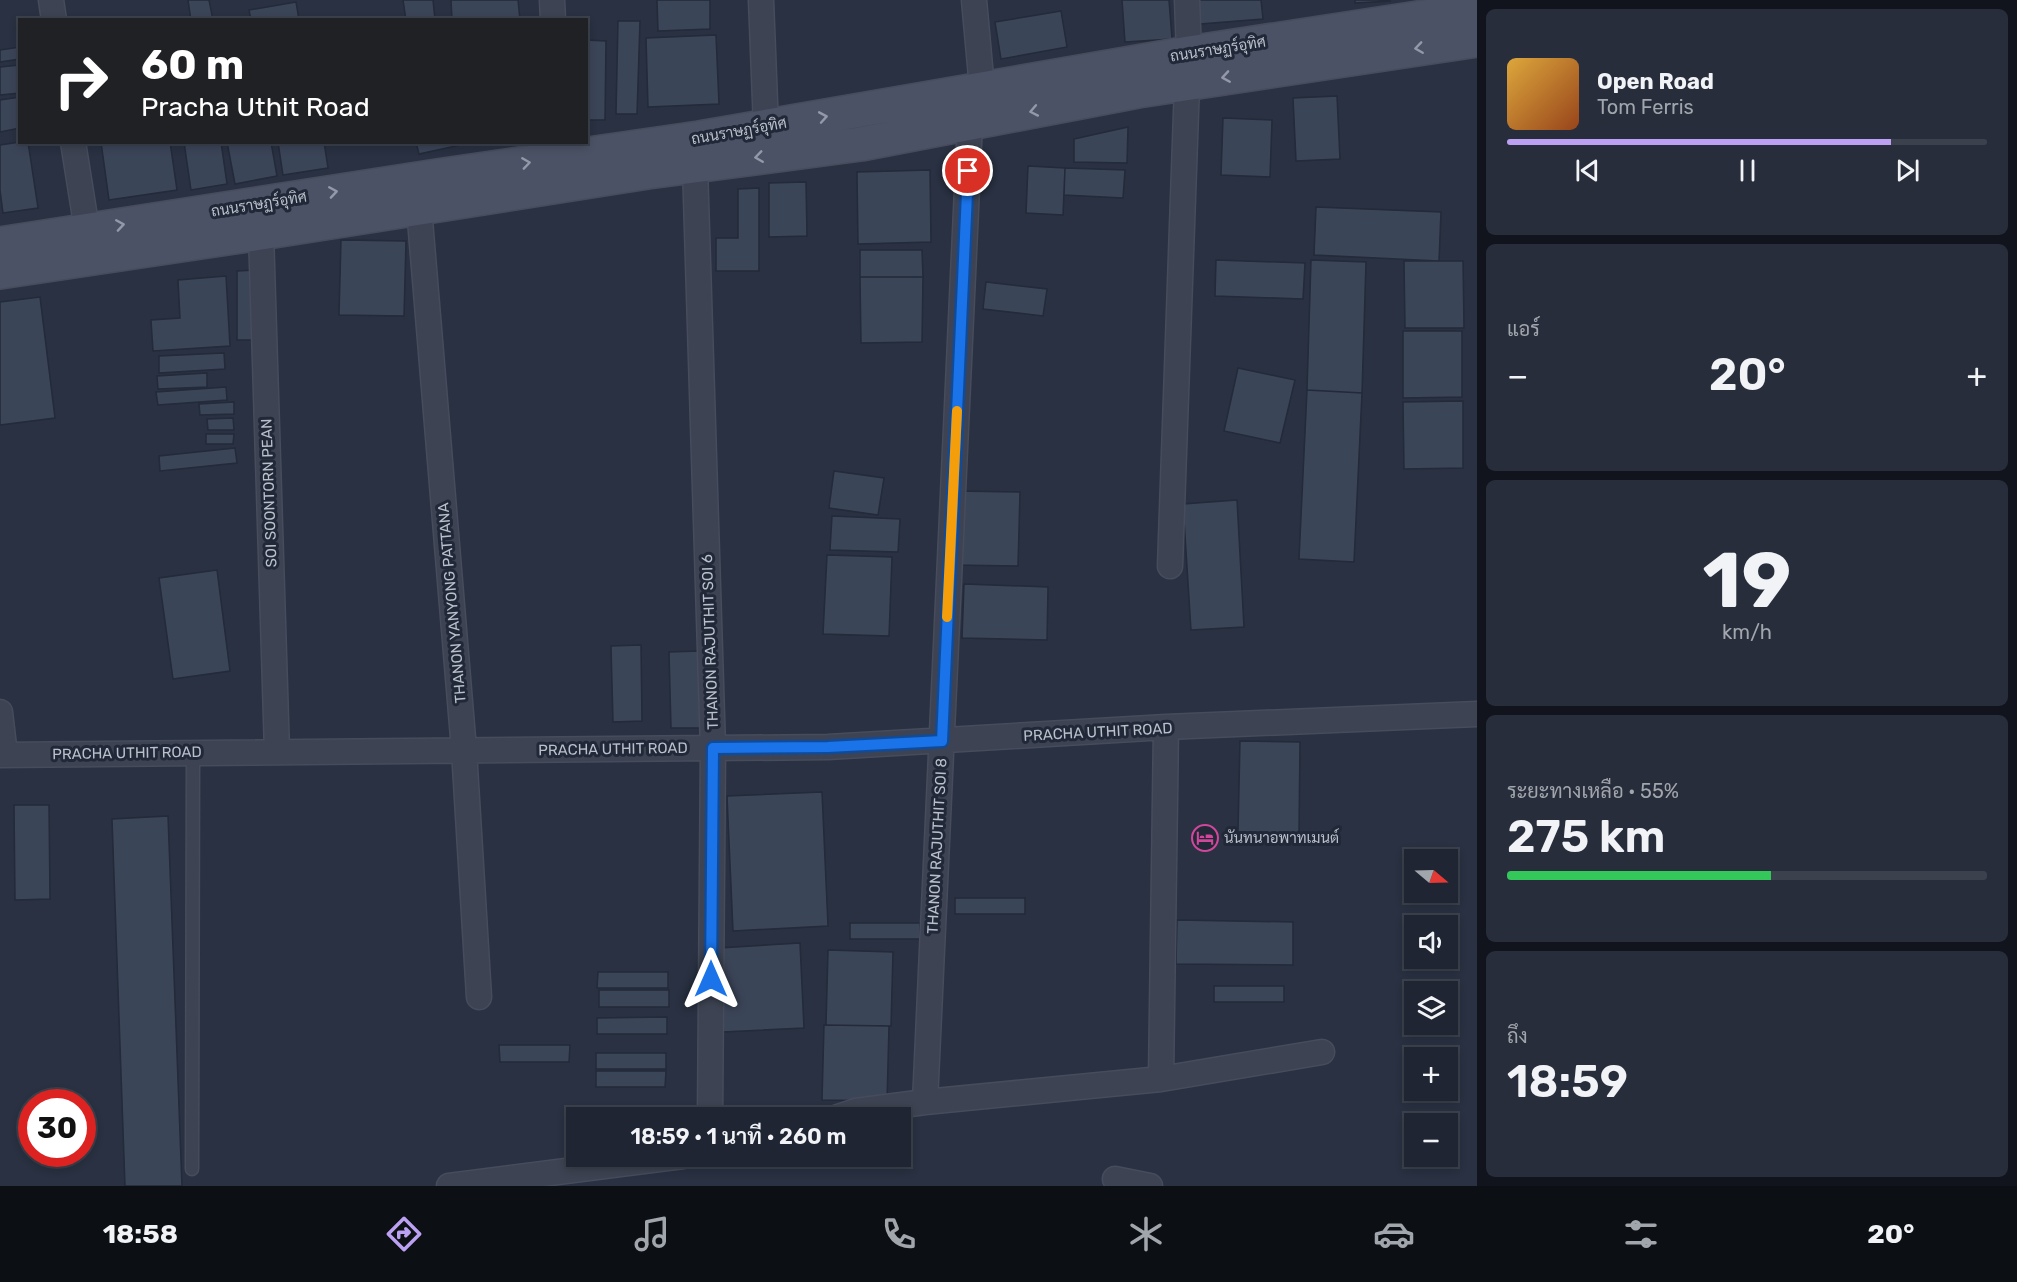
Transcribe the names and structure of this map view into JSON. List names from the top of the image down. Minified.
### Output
{"streets":{"street":["ถนนราษฏร์อุทิศ","SOI SOONTORN PEAN","THANON YANYONG PATTANA","THANON RAJUTHIT SOI 6","PRACHA UTHIT ROAD","THANON RAJUTHIT SOI 8"]},"crossings":[["ถนนราษฏร์อุทิศ","THANON YANYONG PATTANA"],["SOI SOONTORN PEAN","PRACHA UTHIT ROAD"],["THANON YANYONG PATTANA","PRACHA UTHIT ROAD"],["THANON RAJUTHIT SOI 6","PRACHA UTHIT ROAD"],["PRACHA UTHIT ROAD","THANON RAJUTHIT SOI 8"]],"places":{"hotel":["นันทนาอพาทเมนต์"]},"north":"right","page":{"turn":["60 m","Pracha Uthit Road"],"song":["Open Road","Tom Ferris"],"tile":["แอร์",["19","km/h"],["ระยะทางเหลือ · 55%","275 km"],["ถึง","18:59"]],"heat":["−","20°","+"],"map_buttons":["+","−"],"limit":"30","trip":"18:59 · 1 นาที · 260 m","tabs":["18:58","20°"]}}
